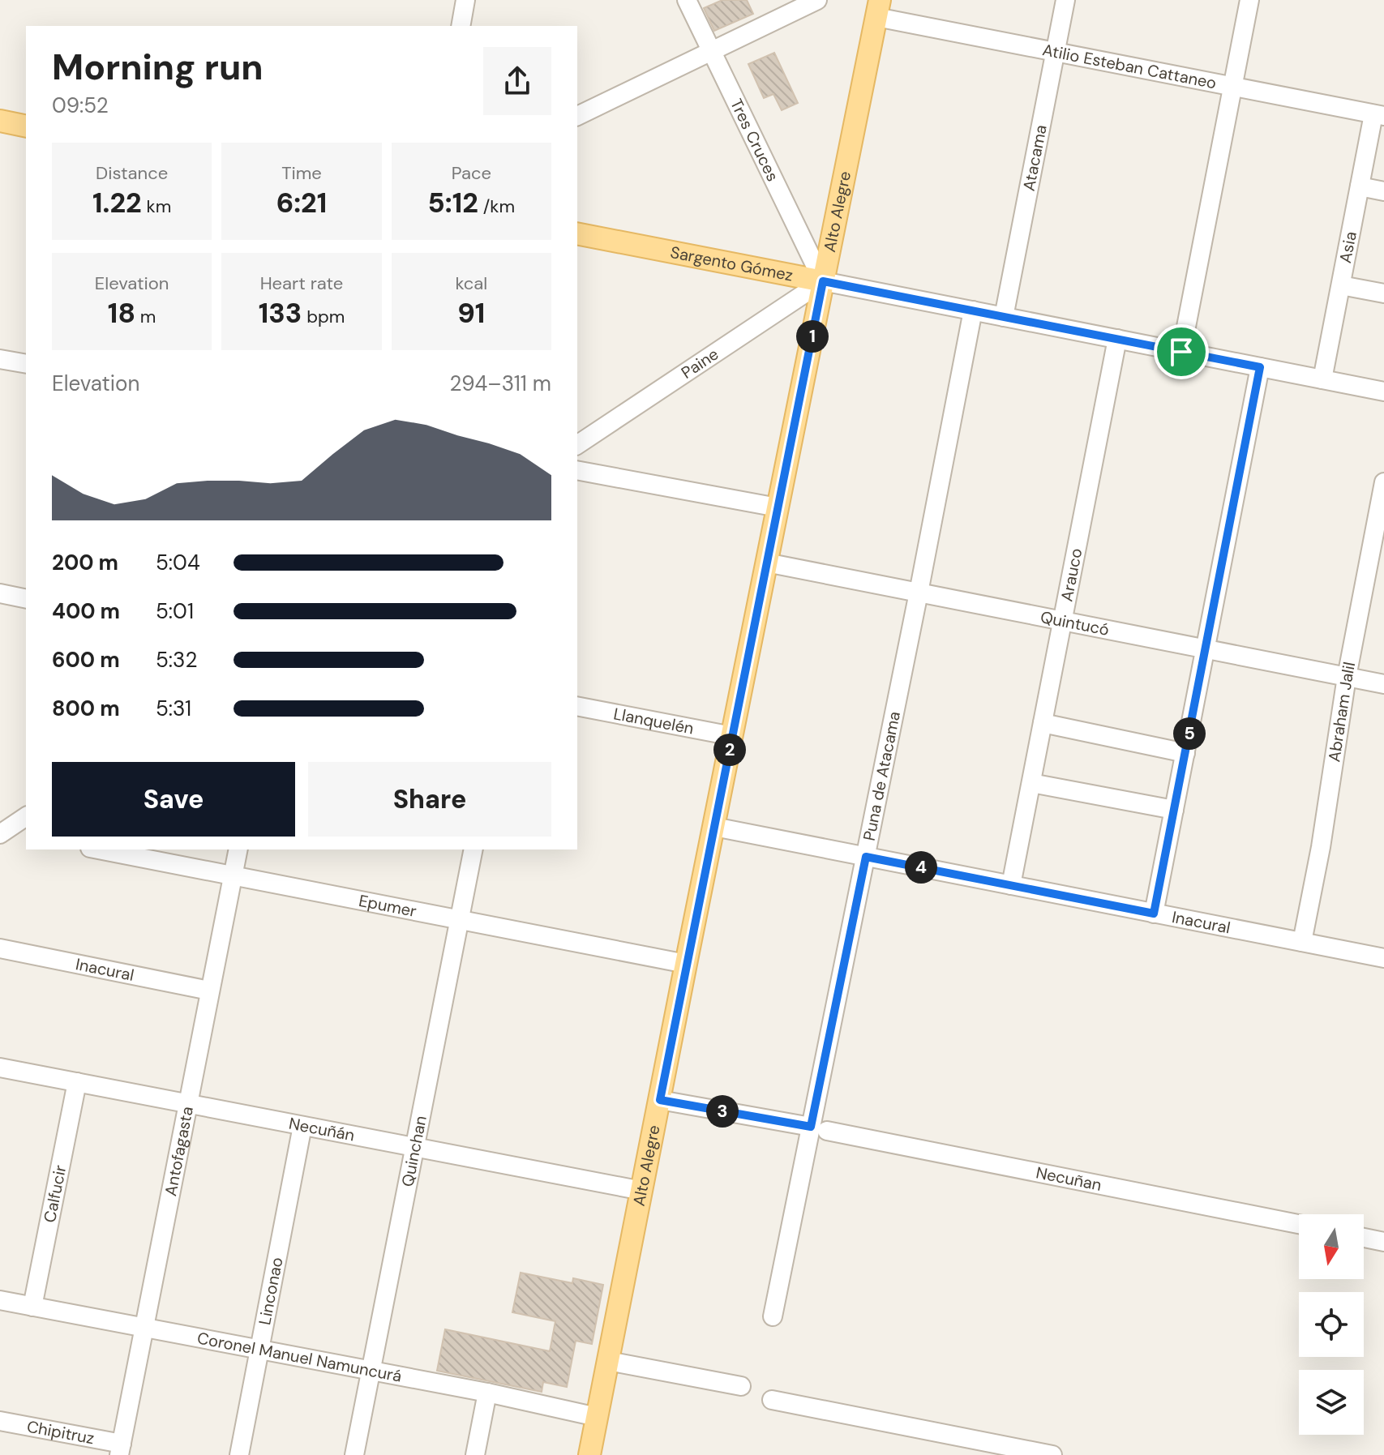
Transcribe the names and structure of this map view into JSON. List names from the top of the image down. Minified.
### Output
{"streets":{"main road":["Alto Alegre","Sargento Gómez"],"street":["Atilio Esteban Cattaneo","Tres Cruces","Atacama","Asia","Paine","Arauco","Quintucó","Abraham Jalil","Llanquelén","Puna de Atacama","Epumer","Inacural","Necuñán","Antofagasta","Quinchan","Necuñan","Calfucir","Linconao","Coronel Manuel Namuncurá","Chipitruz"]},"crossings":[["Atilio Esteban Cattaneo","Atacama"],["Atilio Esteban Cattaneo","Alto Alegre"],["Atilio Esteban Cattaneo","Asia"],["Tres Cruces","Alto Alegre"],["Tres Cruces","Sargento Gómez"],["Tres Cruces","Paine"],["Atacama","Sargento Gómez"],["Alto Alegre","Sargento Gómez"],["Alto Alegre","Paine"],["Alto Alegre","Quintucó"],["Alto Alegre","Llanquelén"],["Alto Alegre","Epumer"],["Alto Alegre","Inacural"],["Alto Alegre","Necuñán"],["Alto Alegre","Necuñan"],["Alto Alegre","Coronel Manuel Namuncurá"],["Asia","Sargento Gómez"],["Sargento Gómez","Paine"],["Sargento Gómez","Arauco"],["Sargento Gómez","Puna de Atacama"],["Arauco","Quintucó"],["Arauco","Inacural"],["Quintucó","Abraham Jalil"],["Quintucó","Puna de Atacama"],["Abraham Jalil","Inacural"],["Puna de Atacama","Inacural"],["Puna de Atacama","Necuñan"],["Epumer","Antofagasta"],["Epumer","Quinchan"],["Inacural","Antofagasta"],["Necuñán","Antofagasta"],["Necuñán","Quinchan"],["Necuñán","Calfucir"],["Necuñán","Linconao"],["Antofagasta","Coronel Manuel Namuncurá"],["Antofagasta","Chipitruz"],["Quinchan","Coronel Manuel Namuncurá"],["Calfucir","Coronel Manuel Namuncurá"],["Linconao","Coronel Manuel Namuncurá"]],"north":"bottom","page":{"heading":["Morning run","09:52"],"stats":[["Distance","1.22 km"],["Time","6:21"],["Pace","5:12 /km"],["Elevation","18 m"],["Heart rate","133 bpm"],["kcal","91"]],"pins":["1","5","2","4","3"],"chart":["Elevation","294–311 m"],"list":[{"name":"200 m","note":"5:04"},{"name":"400 m","note":"5:01"},{"name":"600 m","note":"5:32"},{"name":"800 m","note":"5:31"}],"buttons":["Save","Share"]}}
